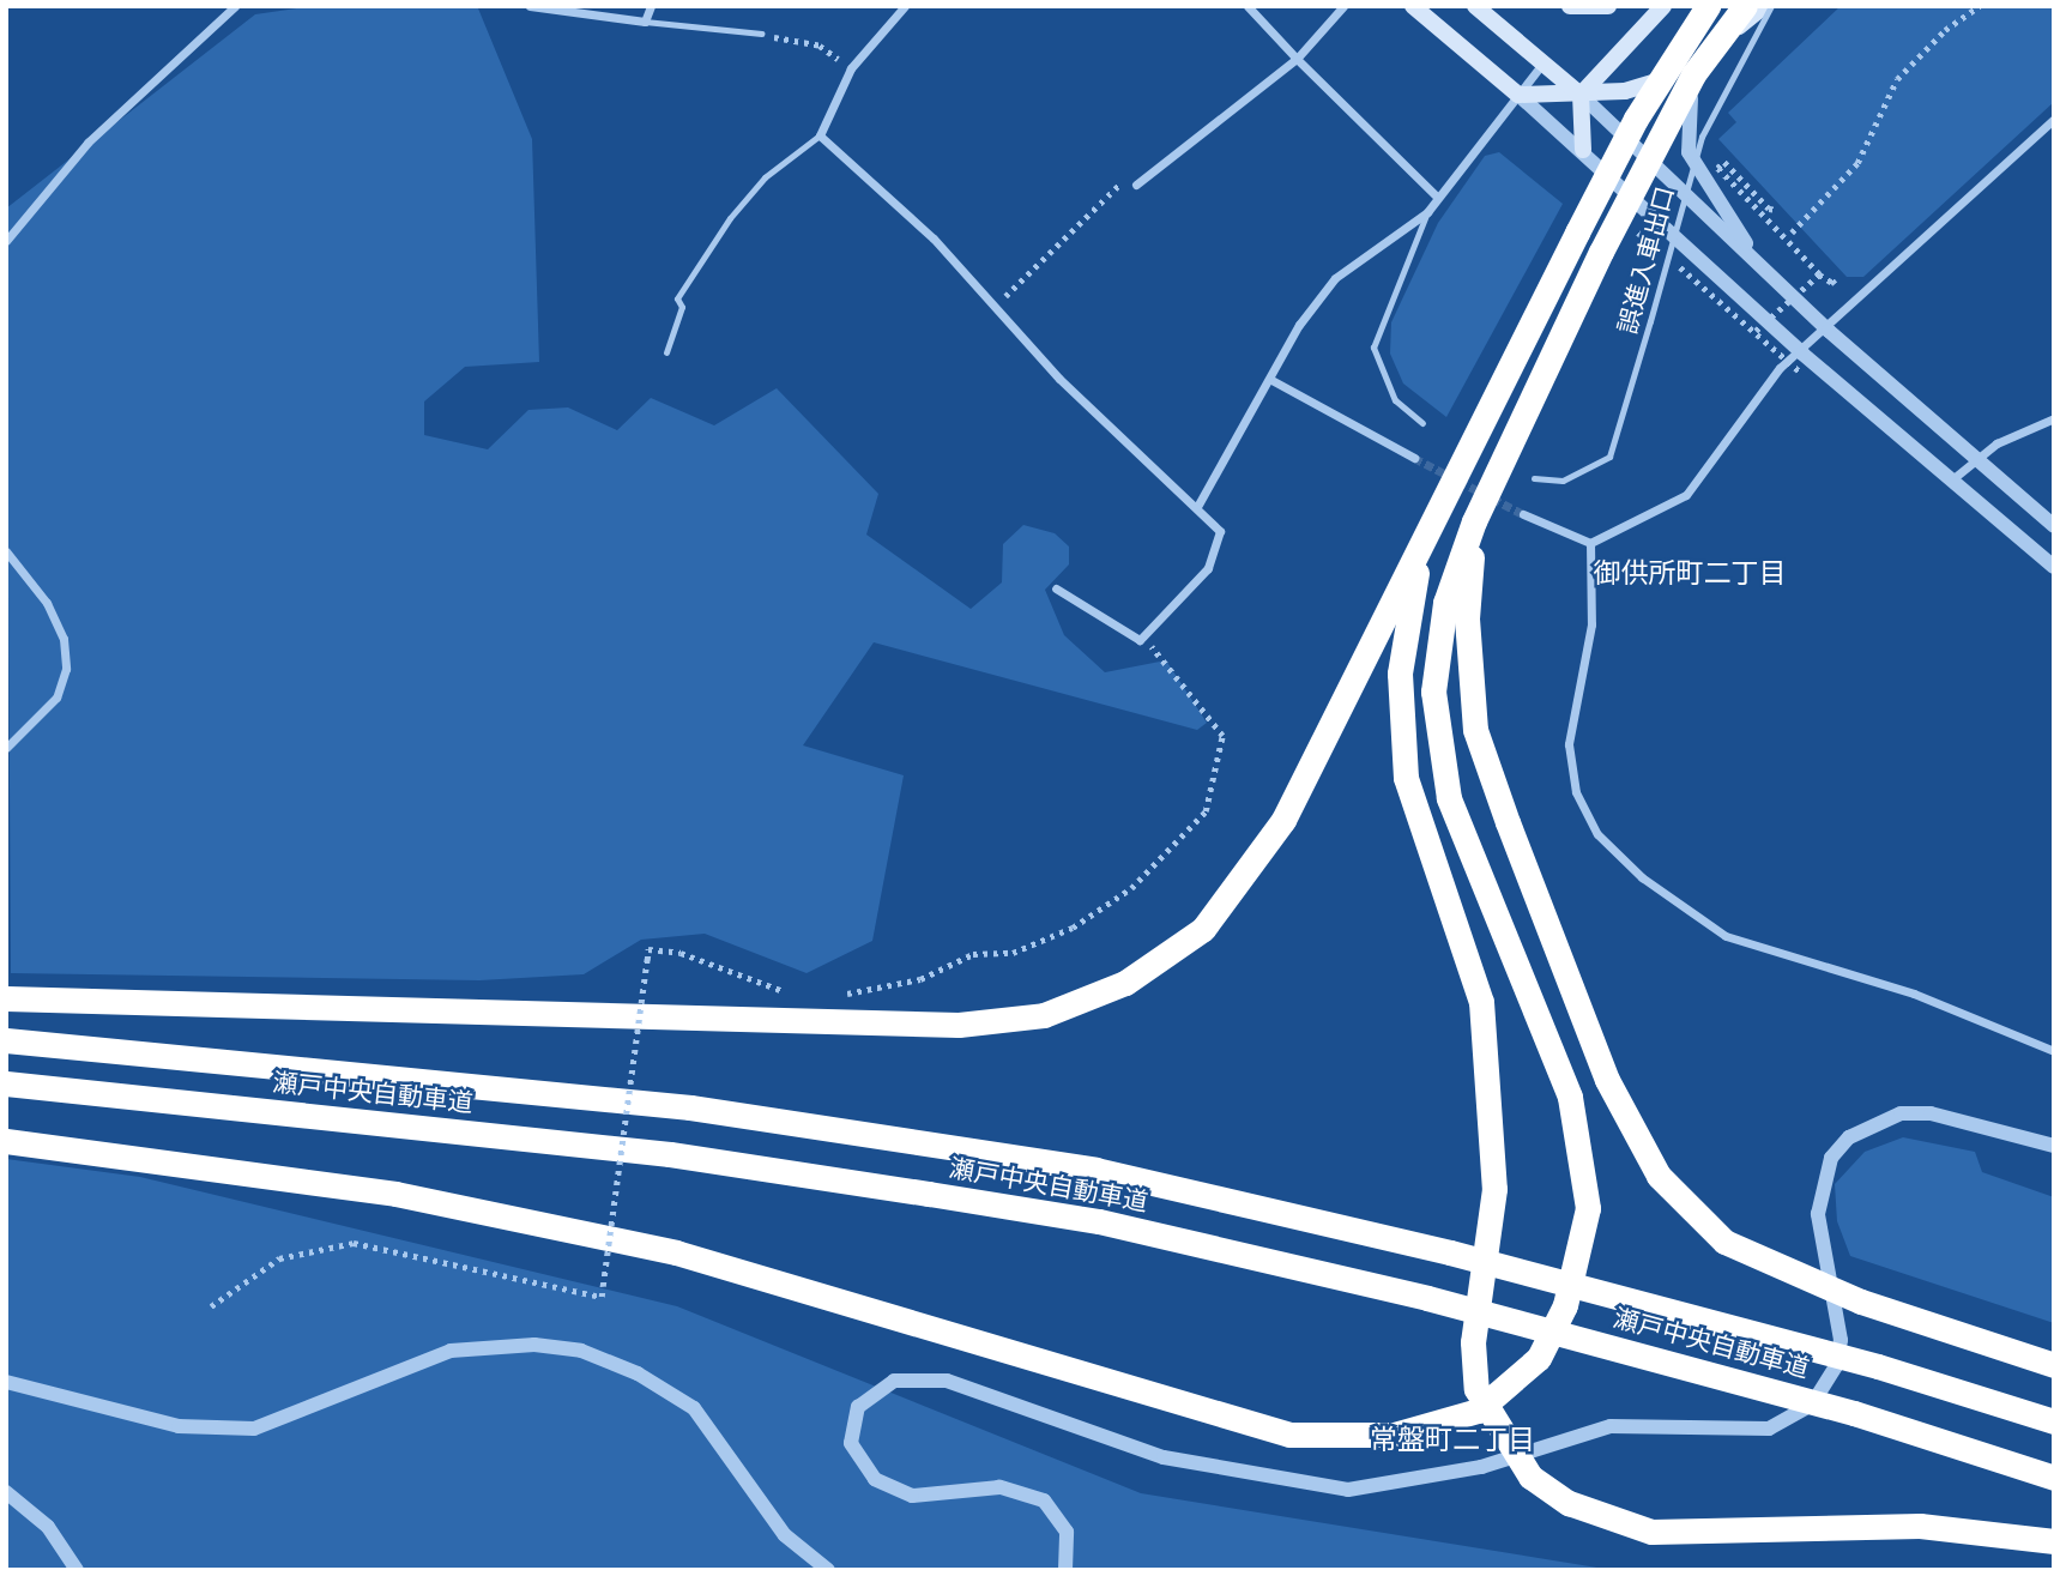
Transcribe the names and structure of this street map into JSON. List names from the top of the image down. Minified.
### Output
{"streets":{"highway":["瀬戸中央自動車道"],"lane":["誤進入車出口"]},"districts":["御供所町二丁目","常盤町二丁目"]}
